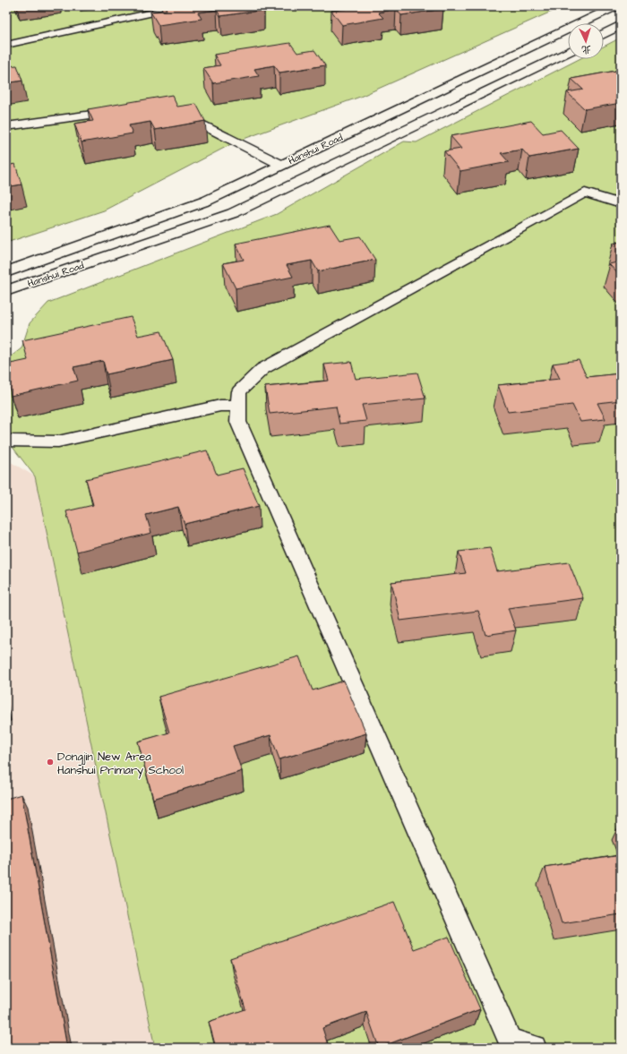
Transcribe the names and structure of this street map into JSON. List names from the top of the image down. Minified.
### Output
{"streets":{"main road":["Hanshui Road"]},"places":["Dongjin New Area Hanshui Primary School"],"north":"bottom"}
